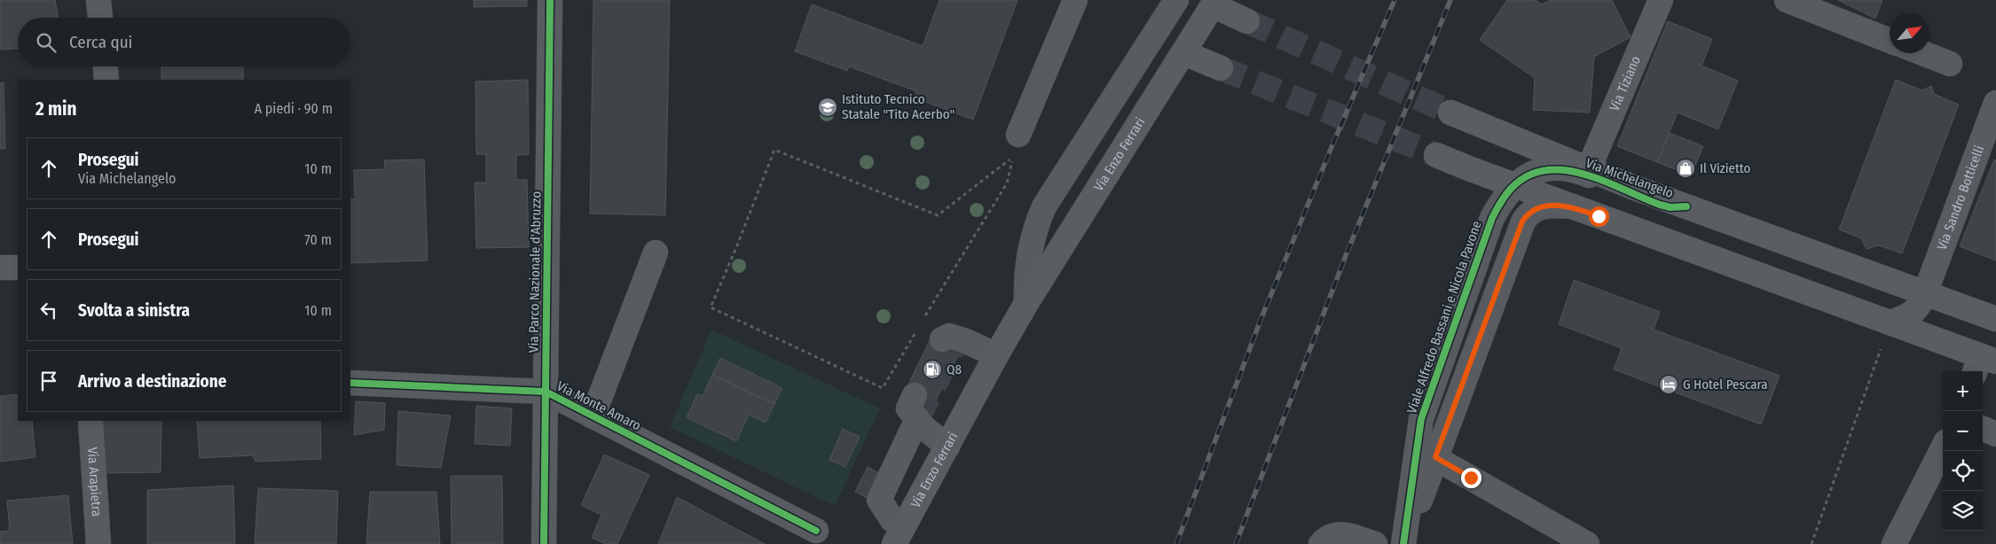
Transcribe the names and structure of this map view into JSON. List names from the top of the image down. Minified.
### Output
{"streets":{"main road":["Via Enzo Ferrari","Via Michelangelo"],"street":["Via Tiziano","Via Sandro Botticelli","Via Parco Nazionale d'Abruzzo","Viale Alfredo Bassani e Nicola Pavone","Via Monte Amaro","Via Arapietra"]},"crossings":[["Via Tiziano","Via Michelangelo"],["Via Michelangelo","Via Sandro Botticelli"],["Via Michelangelo","Viale Alfredo Bassani e Nicola Pavone"],["Via Parco Nazionale d'Abruzzo","Via Monte Amaro"]],"places":{"school or university":["Istituto Tecnico Statale \"Tito Acerbo\""],"shop":["Il Vizietto"],"fuel station":["Q8"],"hotel":["G Hotel Pescara"]},"north":"top right","page":{"search":"Cerca qui","heading":["2 min","A piedi · 90 m"],"list":[["Prosegui","Via Michelangelo","10 m"],["Prosegui","70 m"],["Svolta a sinistra","10 m"],"Arrivo a destinazione"],"map_buttons":["+","−"]}}
